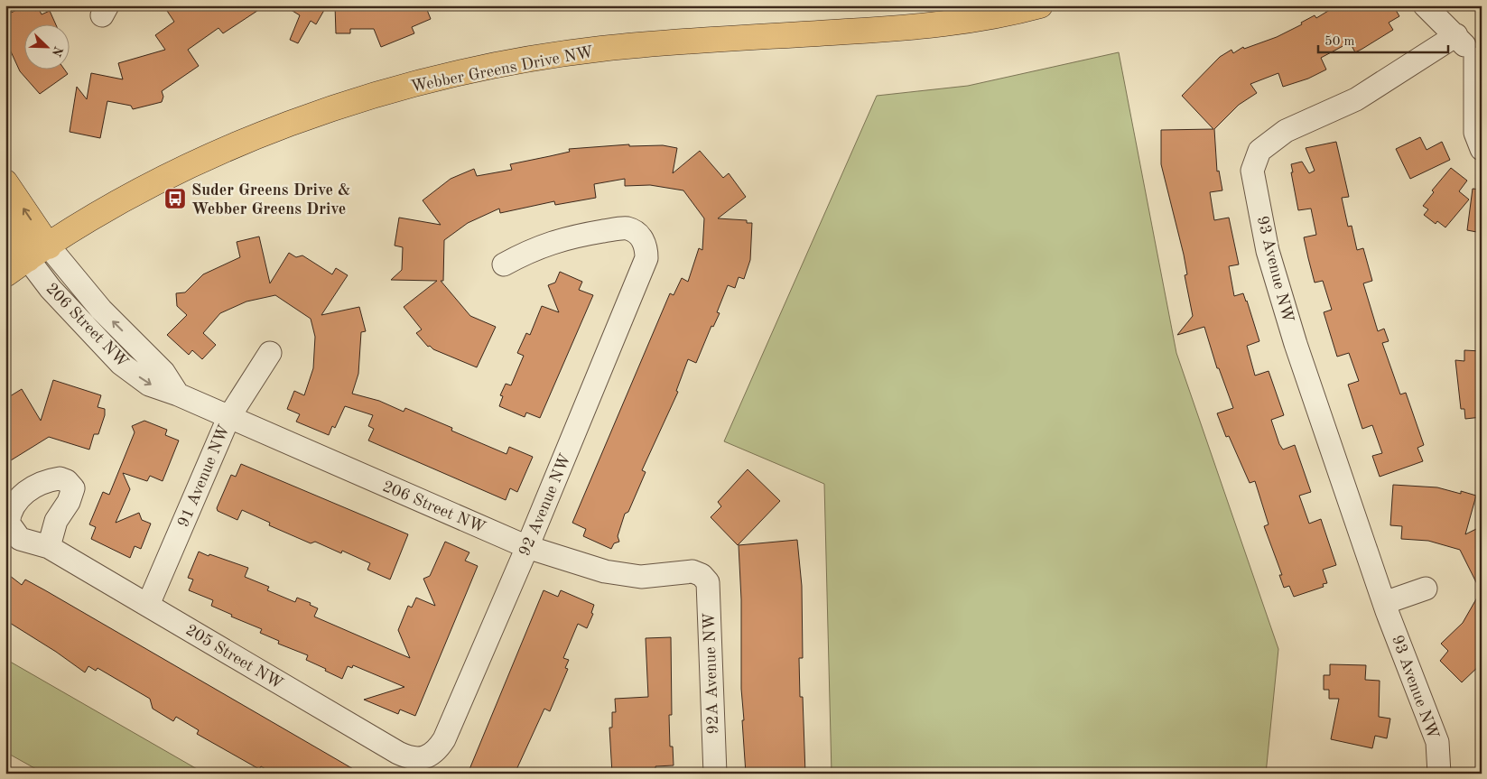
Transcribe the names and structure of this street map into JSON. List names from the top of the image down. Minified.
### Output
{"streets":{"main road":["Webber Greens Drive NW"],"street":["93 Avenue NW","206 Street NW","91 Avenue NW","92 Avenue NW","205 Street NW","92A Avenue NW"]},"crossings":[["Webber Greens Drive NW","206 Street NW"],["206 Street NW","91 Avenue NW"],["206 Street NW","92 Avenue NW"],["206 Street NW","92A Avenue NW"],["91 Avenue NW","205 Street NW"],["92 Avenue NW","205 Street NW"]],"places":{"bus stop":["Suder Greens Drive & Webber Greens Drive"]},"scale_bar":"50 m","north":"bottom right"}
